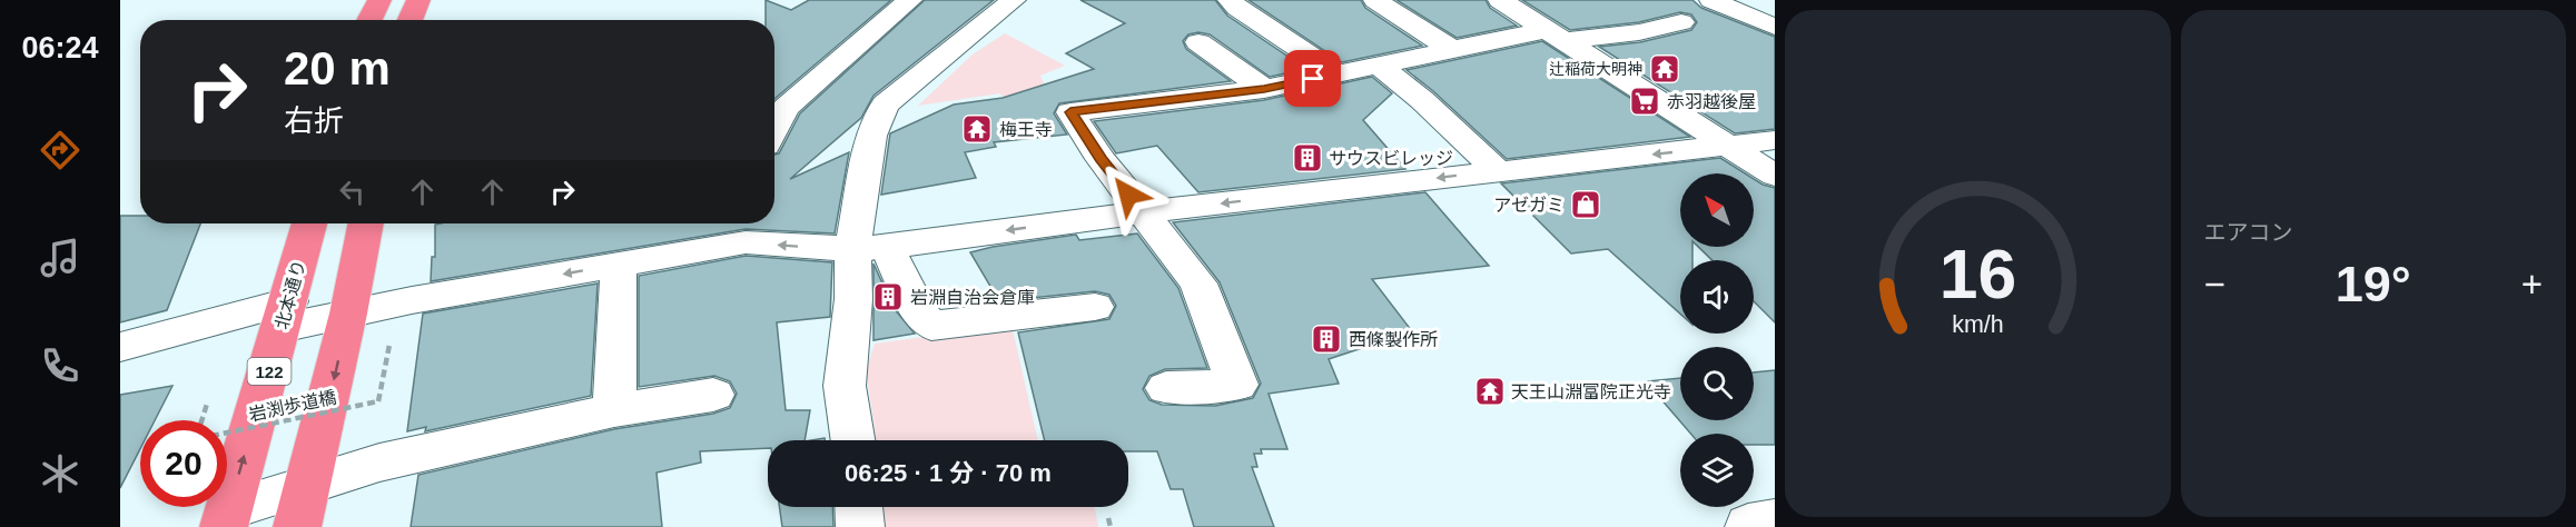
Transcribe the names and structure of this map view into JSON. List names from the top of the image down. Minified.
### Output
{"streets":{"highway":["北本通り","122"],"path":["岩渕歩道橋"]},"places":{"temple":["辻稲荷大明神","梅王寺","天王山淵富院正光寺"],"supermarket":["赤羽越後屋"],"building":["サウスビレッジ","岩淵自治会倉庫","西條製作所"],"shop":["アゼガミ"]},"north":"top left","page":{"tabs":"06:24","tile":"エアコン","turn":["20 m","右折"],"heat":["−","19°","+"],"limit":"20","trip":"06:25 · 1 分 · 70 m","gauge":["16","km/h"]}}
